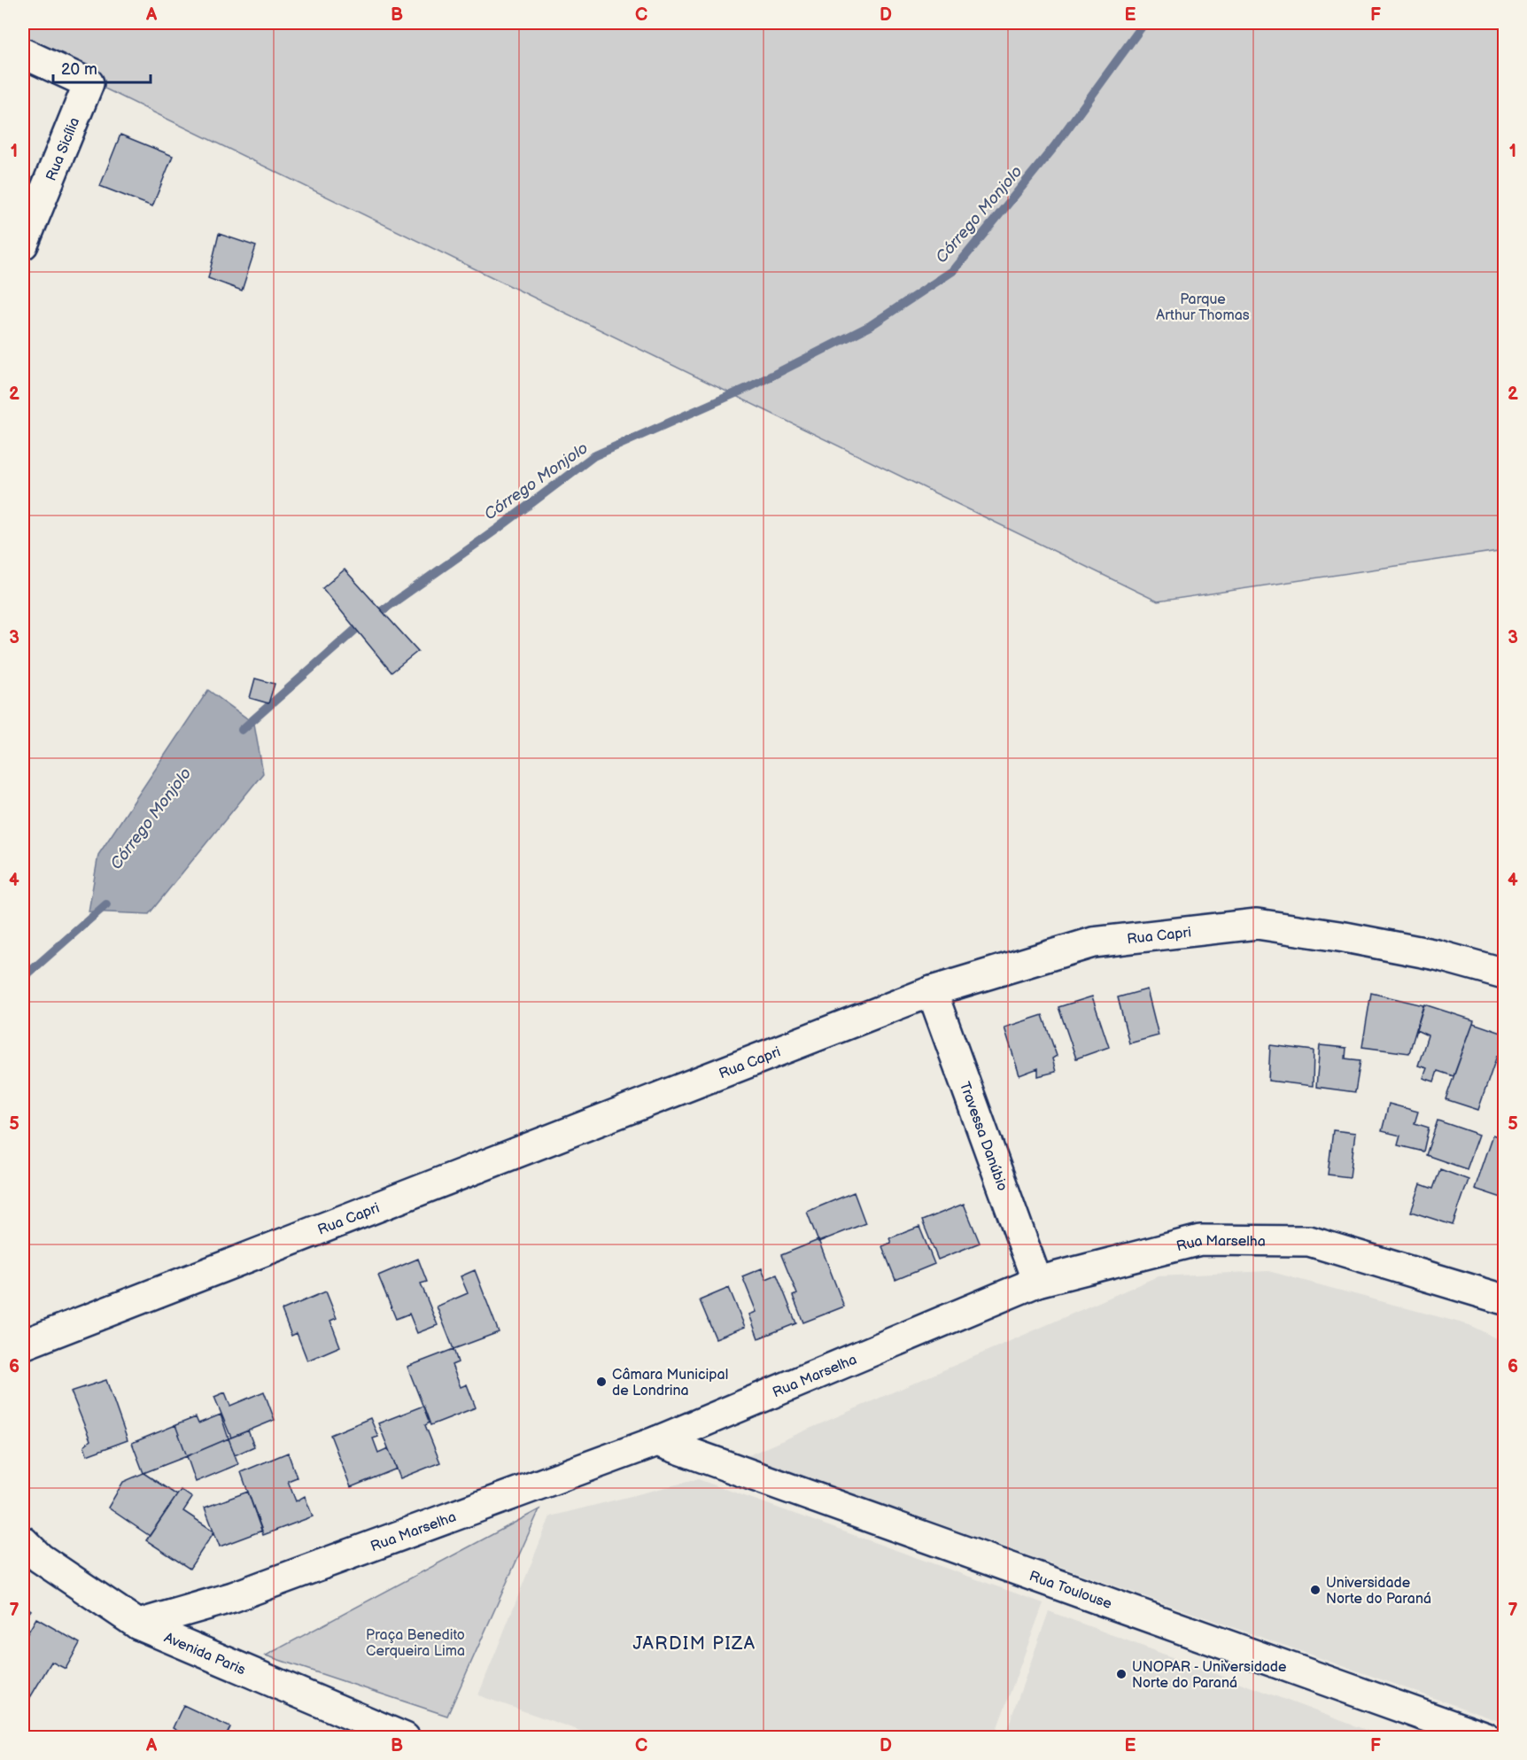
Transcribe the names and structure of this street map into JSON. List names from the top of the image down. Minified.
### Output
{"streets":{"street":["Rua Sicília","Rua Capri","Travessa Danúbio","Rua Marselha","Rua Toulouse","Avenida Paris"]},"crossings":[["Rua Capri","Travessa Danúbio"],["Travessa Danúbio","Rua Marselha"],["Rua Marselha","Rua Toulouse"],["Rua Marselha","Avenida Paris"]],"districts":["JARDIM PIZA"],"water":["Córrego Monjolo"],"parks":["Parque Arthur Thomas","Praça Benedito Cerqueira Lima"],"places":["Câmara Municipal de Londrina","Universidade Norte do Paraná","UNOPAR - Universidade Norte do Paraná"],"scale_bar":"20 m","grid":{"columns":["A","B","C","D","E","F"],"rows":["1","2","3","4","5","6","7"]}}
